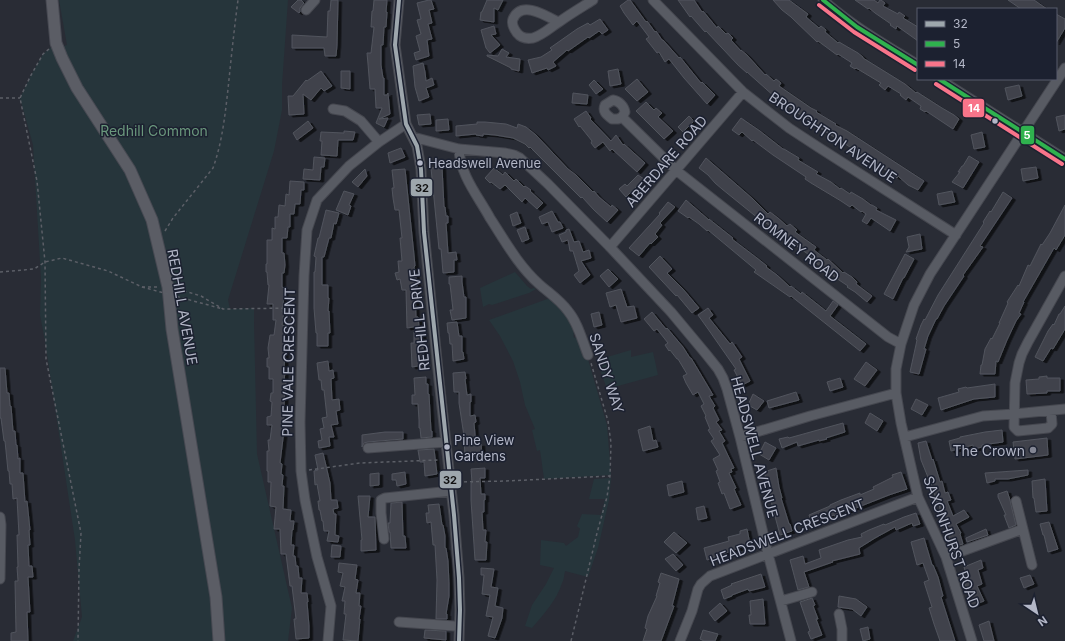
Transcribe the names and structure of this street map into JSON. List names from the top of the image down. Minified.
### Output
{"streets":{"main road":["REDHILL AVENUE"],"street":["BROUGHTON AVENUE","ABERDARE ROAD","ROMNEY ROAD","REDHILL DRIVE","PINE VALE CRESCENT","SANDY WAY","HEADSWELL AVENUE","HEADSWELL CRESCENT","SAXONHURST ROAD"]},"crossings":[["BROUGHTON AVENUE","ABERDARE ROAD"],["BROUGHTON AVENUE","SAXONHURST ROAD"],["ABERDARE ROAD","ROMNEY ROAD"],["ABERDARE ROAD","HEADSWELL AVENUE"],["ROMNEY ROAD","SAXONHURST ROAD"],["REDHILL DRIVE","PINE VALE CRESCENT"],["REDHILL DRIVE","HEADSWELL AVENUE"],["SANDY WAY","HEADSWELL AVENUE"],["HEADSWELL AVENUE","HEADSWELL CRESCENT"],["HEADSWELL CRESCENT","SAXONHURST ROAD"]],"parks":["Redhill Common"],"places":["Headswell Avenue","Pine View Gardens","The Crown"],"lines":["transit line 32","transit line 5","transit line 14"],"legend":["32","5","14"],"north":"bottom right"}
